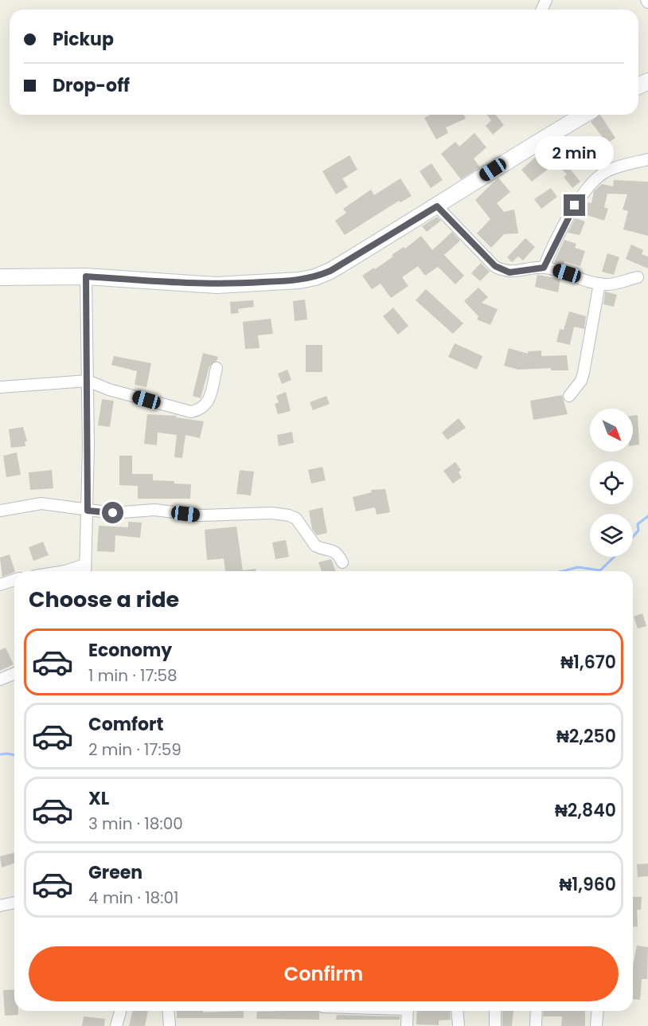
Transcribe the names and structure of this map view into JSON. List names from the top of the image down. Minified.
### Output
{"north":"bottom right","page":{"banner":["Pickup","Drop-off"],"bubble":"2 min","heading":"Choose a ride","list":[{"name":"Economy","note":"1 min · 17:58","value":"₦1,670"},{"name":"Comfort","note":"2 min · 17:59","value":"₦2,250"},{"name":"XL","note":"3 min · 18:00","value":"₦2,840"},{"name":"Green","note":"4 min · 18:01","value":"₦1,960"}],"buttons":"Confirm"}}
